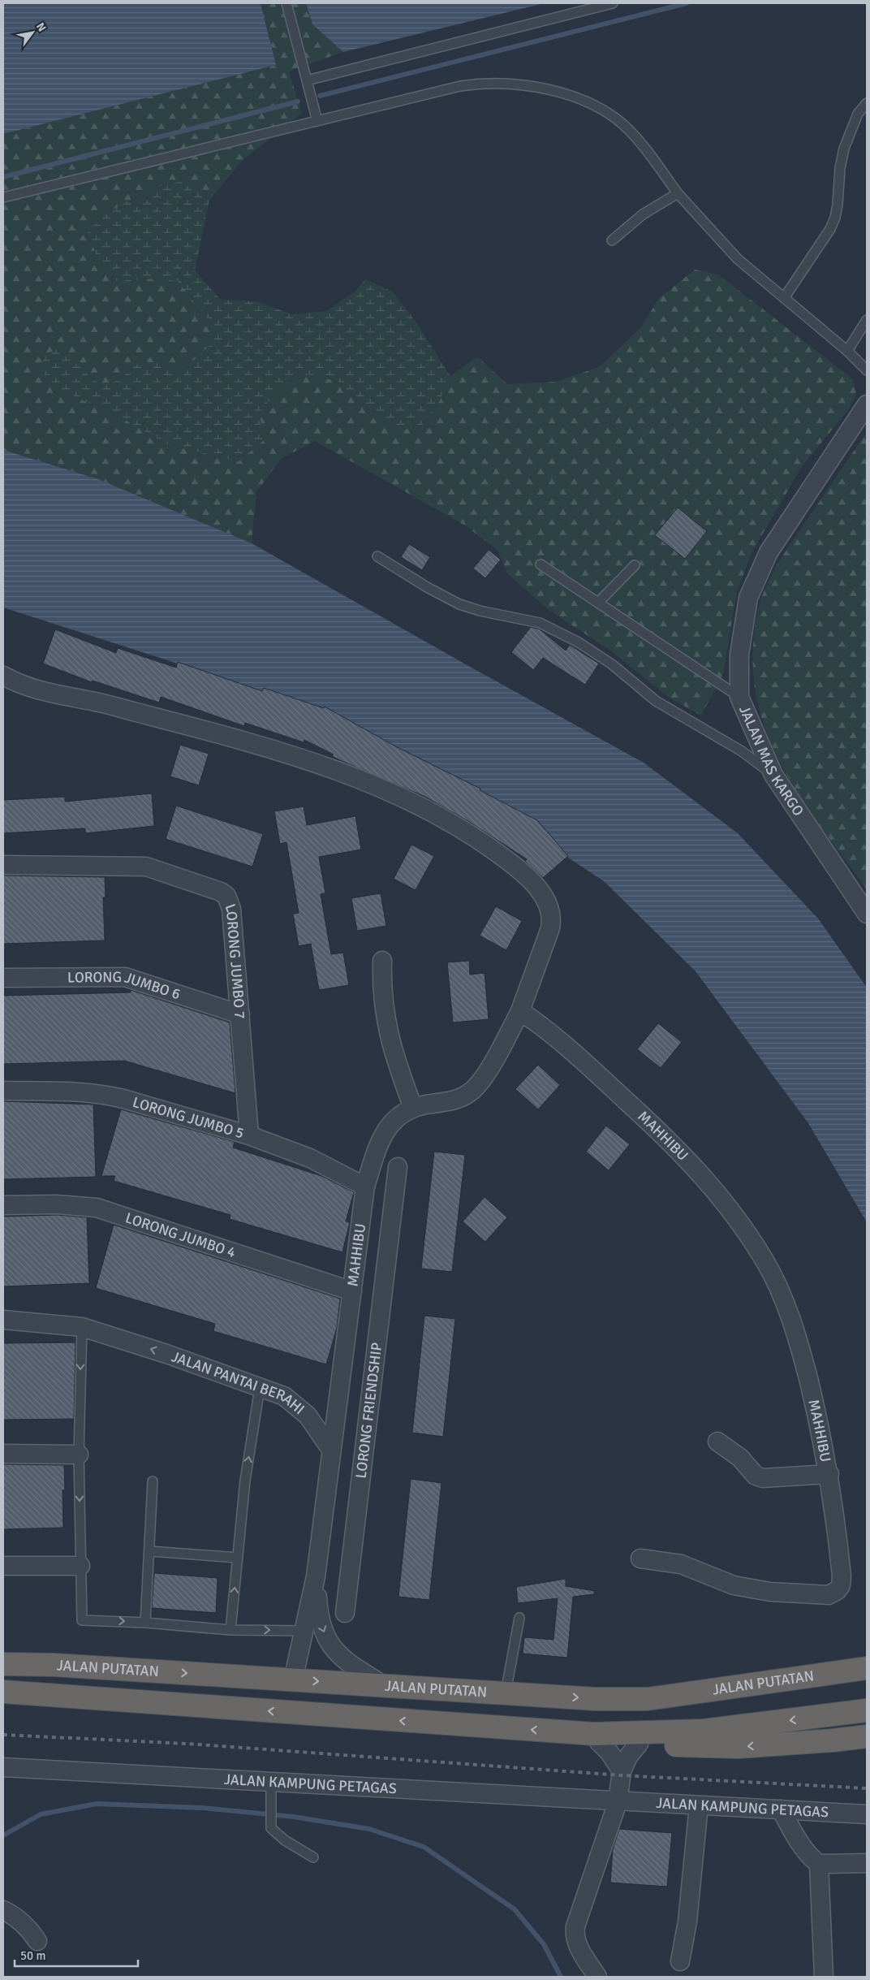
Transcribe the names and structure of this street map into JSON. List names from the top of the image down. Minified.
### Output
{"streets":{"highway":["JALAN PUTATAN"],"street":["JALAN MAS KARGO","LORONG JUMBO 7","LORONG JUMBO 6","LORONG JUMBO 5","MAHHIBU","LORONG JUMBO 4","JALAN PANTAI BERAHI","LORONG FRIENDSHIP","JALAN KAMPUNG PETAGAS"]},"crossings":[["LORONG JUMBO 7","LORONG JUMBO 6"],["LORONG JUMBO 7","LORONG JUMBO 5"],["LORONG JUMBO 5","MAHHIBU"],["MAHHIBU","LORONG JUMBO 4"],["MAHHIBU","JALAN PANTAI BERAHI"]],"one_way":["JALAN PANTAI BERAHI"],"scale_bar":"50 m","north":"top right"}
